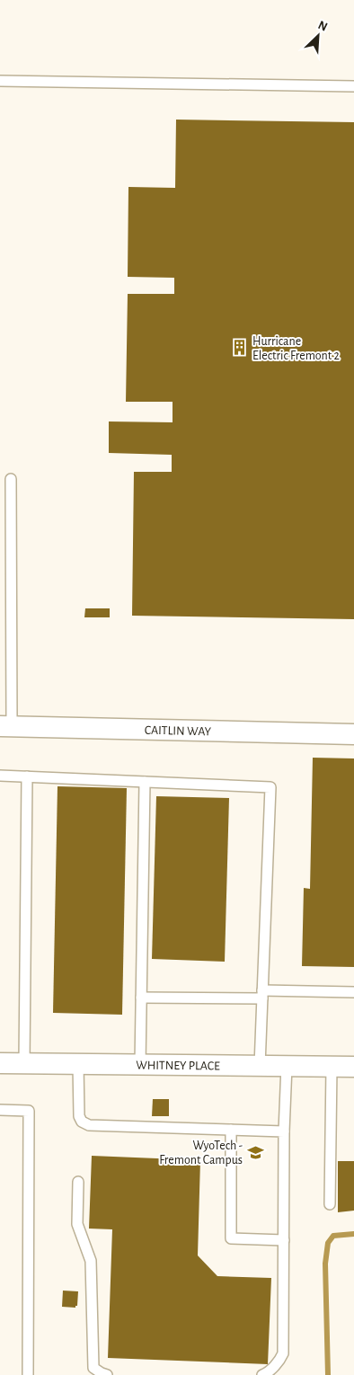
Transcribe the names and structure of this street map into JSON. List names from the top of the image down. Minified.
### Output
{"streets":{"street":["CAITLIN WAY","WHITNEY PLACE"]},"places":{"building":["Hurricane Electric Fremont 2"],"school or university":["WyoTech - Fremont Campus"]},"north":"top right"}
